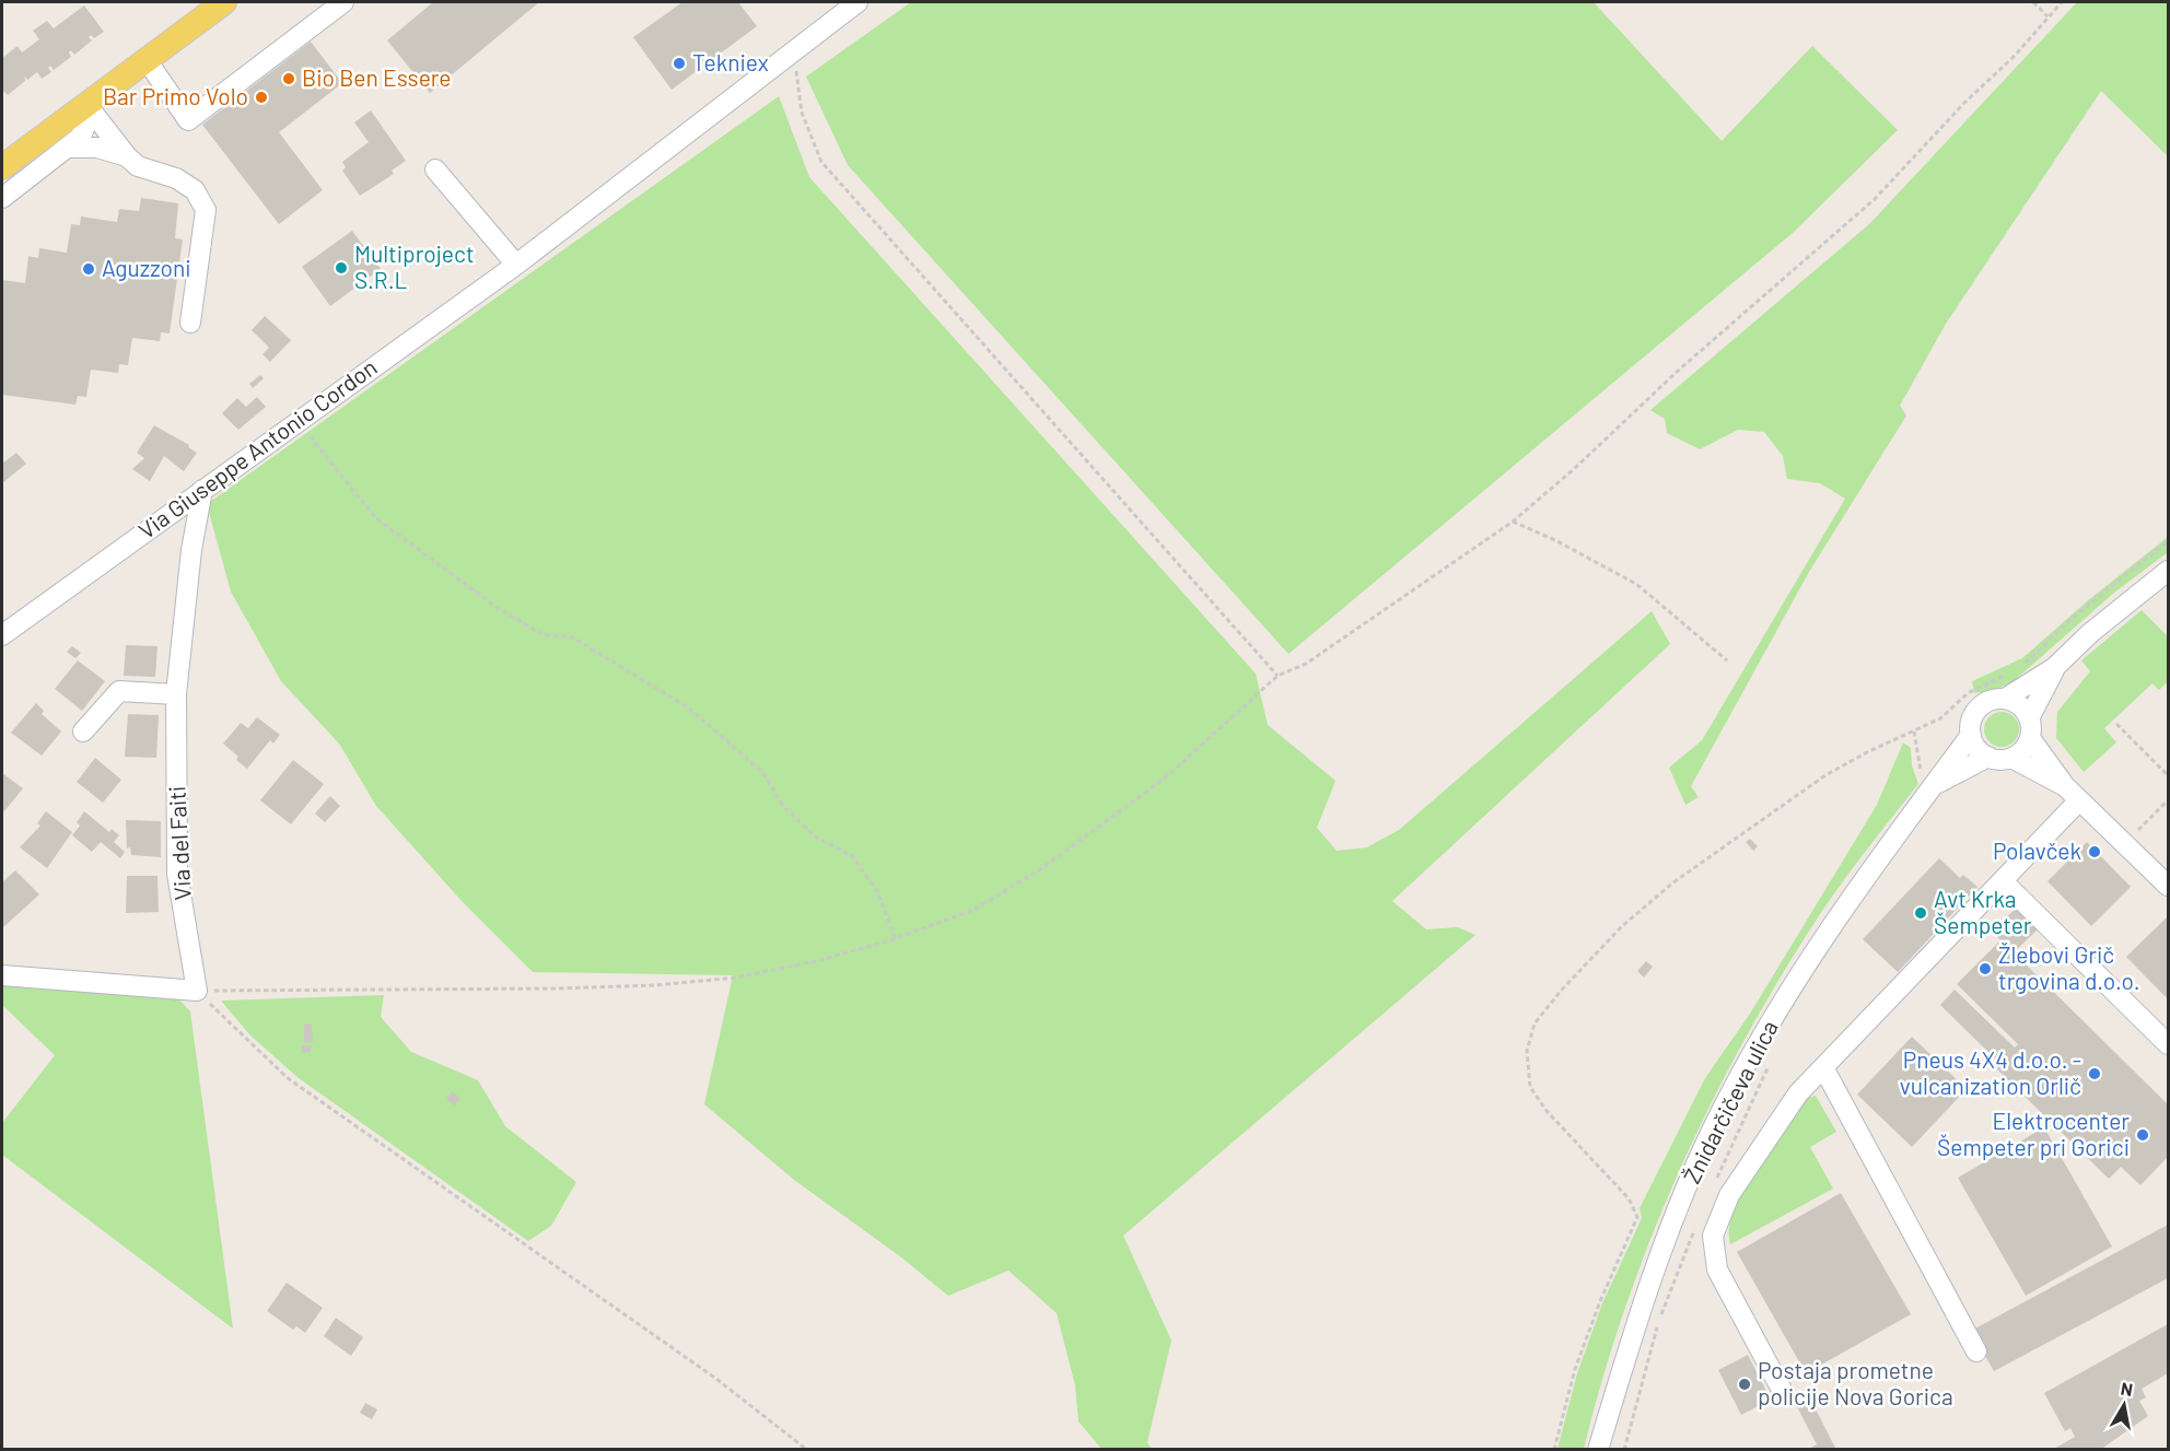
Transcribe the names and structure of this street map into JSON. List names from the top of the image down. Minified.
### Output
{"streets":{"street":["Via Giuseppe Antonio Cordon","Via del Faiti","Žnidarčičeva ulica"]},"crossings":[["Via Giuseppe Antonio Cordon","Via del Faiti"]],"places":["Tekniex","Bio Ben Essere","Bar Primo Volo","Multiproject S.R.L","Aguzzoni","Polavček","Avt Krka Šempeter","Žlebovi Grič trgovina d.o.o.","Pneus 4X4 d.o.o. - vulcanization Orlič","Elektrocenter Šempeter pri Gorici","Postaja prometne policije Nova Gorica"],"north":"top"}
